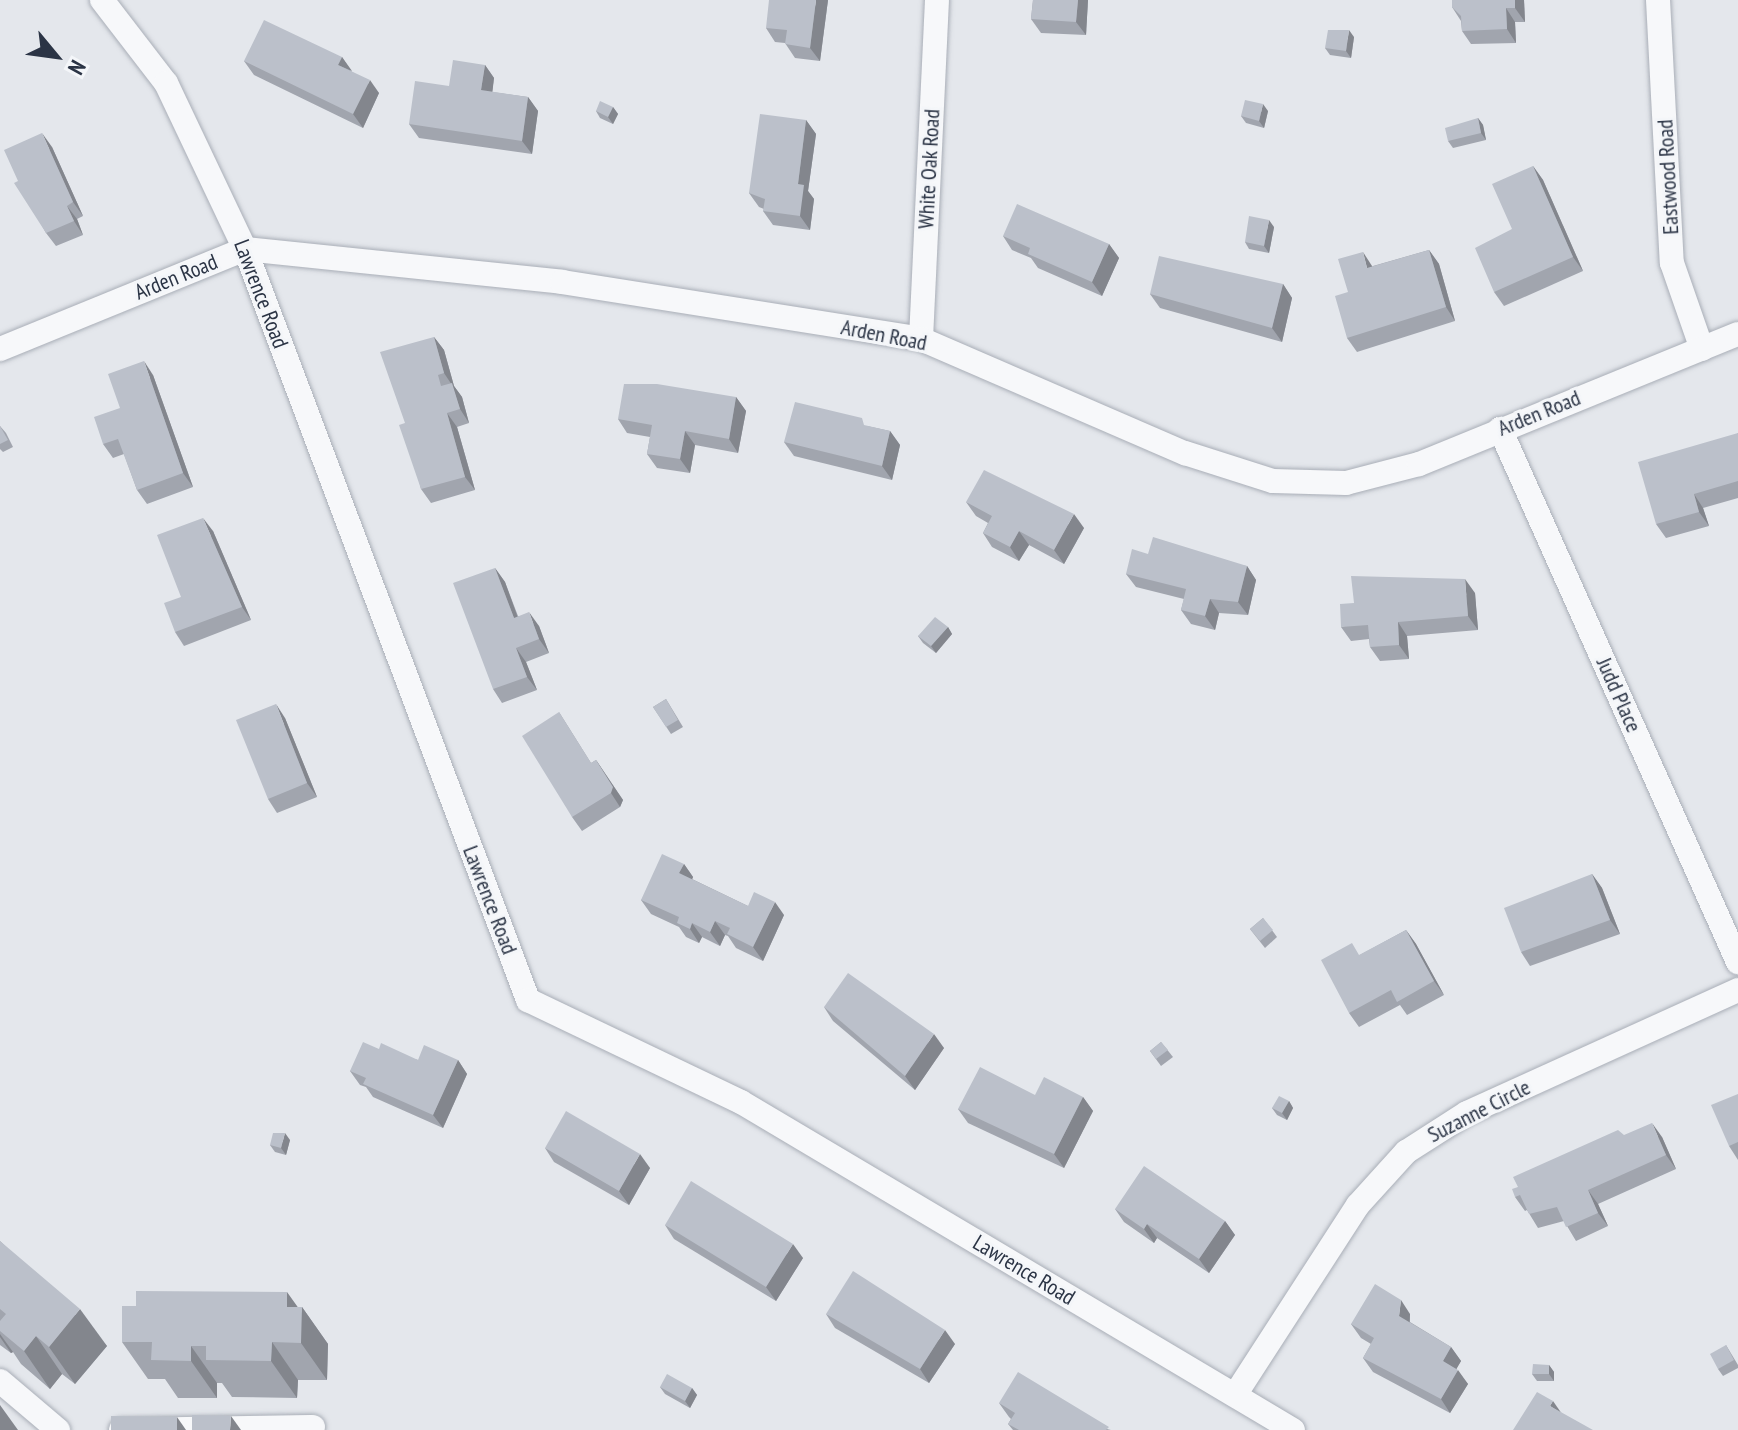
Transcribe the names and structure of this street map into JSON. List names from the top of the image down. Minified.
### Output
{"streets":{"street":["White Oak Road","Eastwood Road","Arden Road","Lawrence Road","Judd Place","Suzanne Circle"]},"crossings":[["White Oak Road","Arden Road"],["Eastwood Road","Arden Road"],["Arden Road","Lawrence Road"],["Arden Road","Judd Place"],["Lawrence Road","Suzanne Circle"]],"north":"bottom right"}
